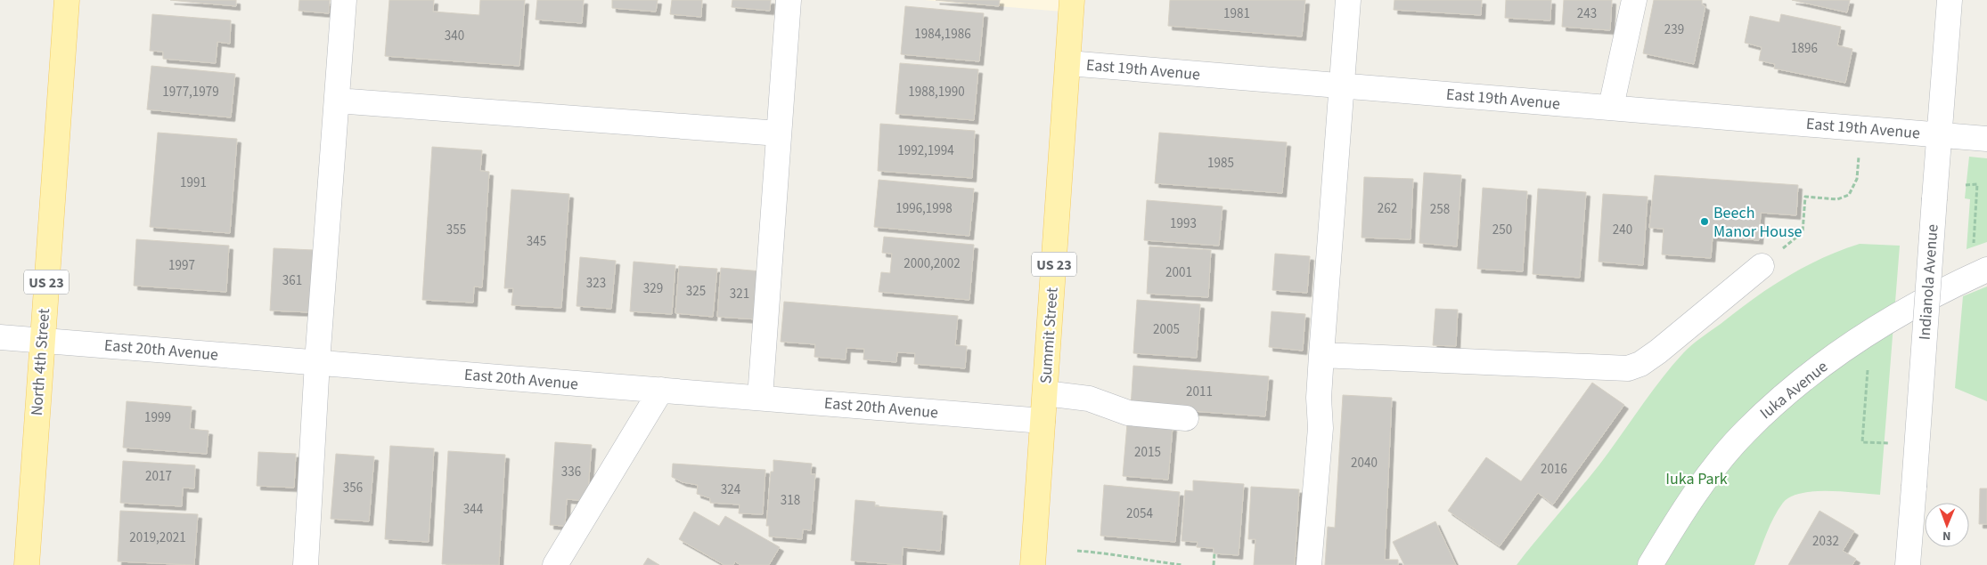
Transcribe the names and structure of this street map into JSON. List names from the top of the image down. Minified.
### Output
{"streets":{"main road":["US 23","Summit Street","North 4th Street"],"street":["East 19th Avenue","Indianola Avenue","East 20th Avenue","Iuka Avenue"]},"crossings":[["East 19th Avenue","Indianola Avenue"],["East 19th Avenue","Summit Street"],["Summit Street","East 20th Avenue"],["East 20th Avenue","North 4th Street"]],"parks":["Iuka Park"],"places":["Beech Manor House"],"house_numbers":["1981","243","239","1984,1986","340","1896","1977,1979","1988,1990","1992,1994","1985","1991","1996,1998","262","258","1993","355","250","240","345","2000,2002","1997","2001","361","323","329","325","321","2005","2011","1999","2015","2040","2016","336","2017","356","324","318","344","2054","2019,2021","2032"],"north":"bottom"}
